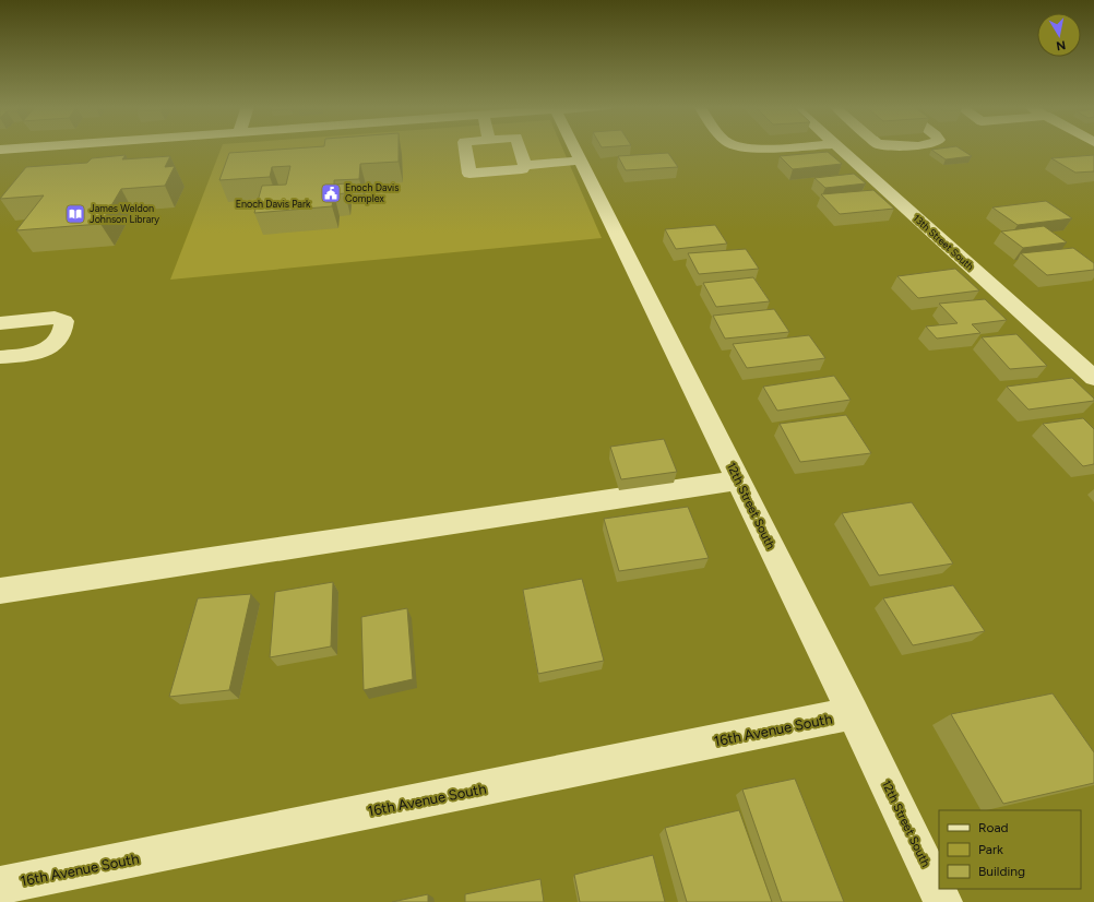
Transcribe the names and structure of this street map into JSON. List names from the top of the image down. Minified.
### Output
{"streets":{"street":["13th Street South","12th Street South","16th Avenue South"]},"crossings":[["12th Street South","16th Avenue South"]],"parks":["Enoch Davis Park"],"places":{"public building":["Enoch Davis Complex"],"library":["James Weldon Johnson Library"]},"legend":["Road","Park","Building"],"north":"bottom"}
